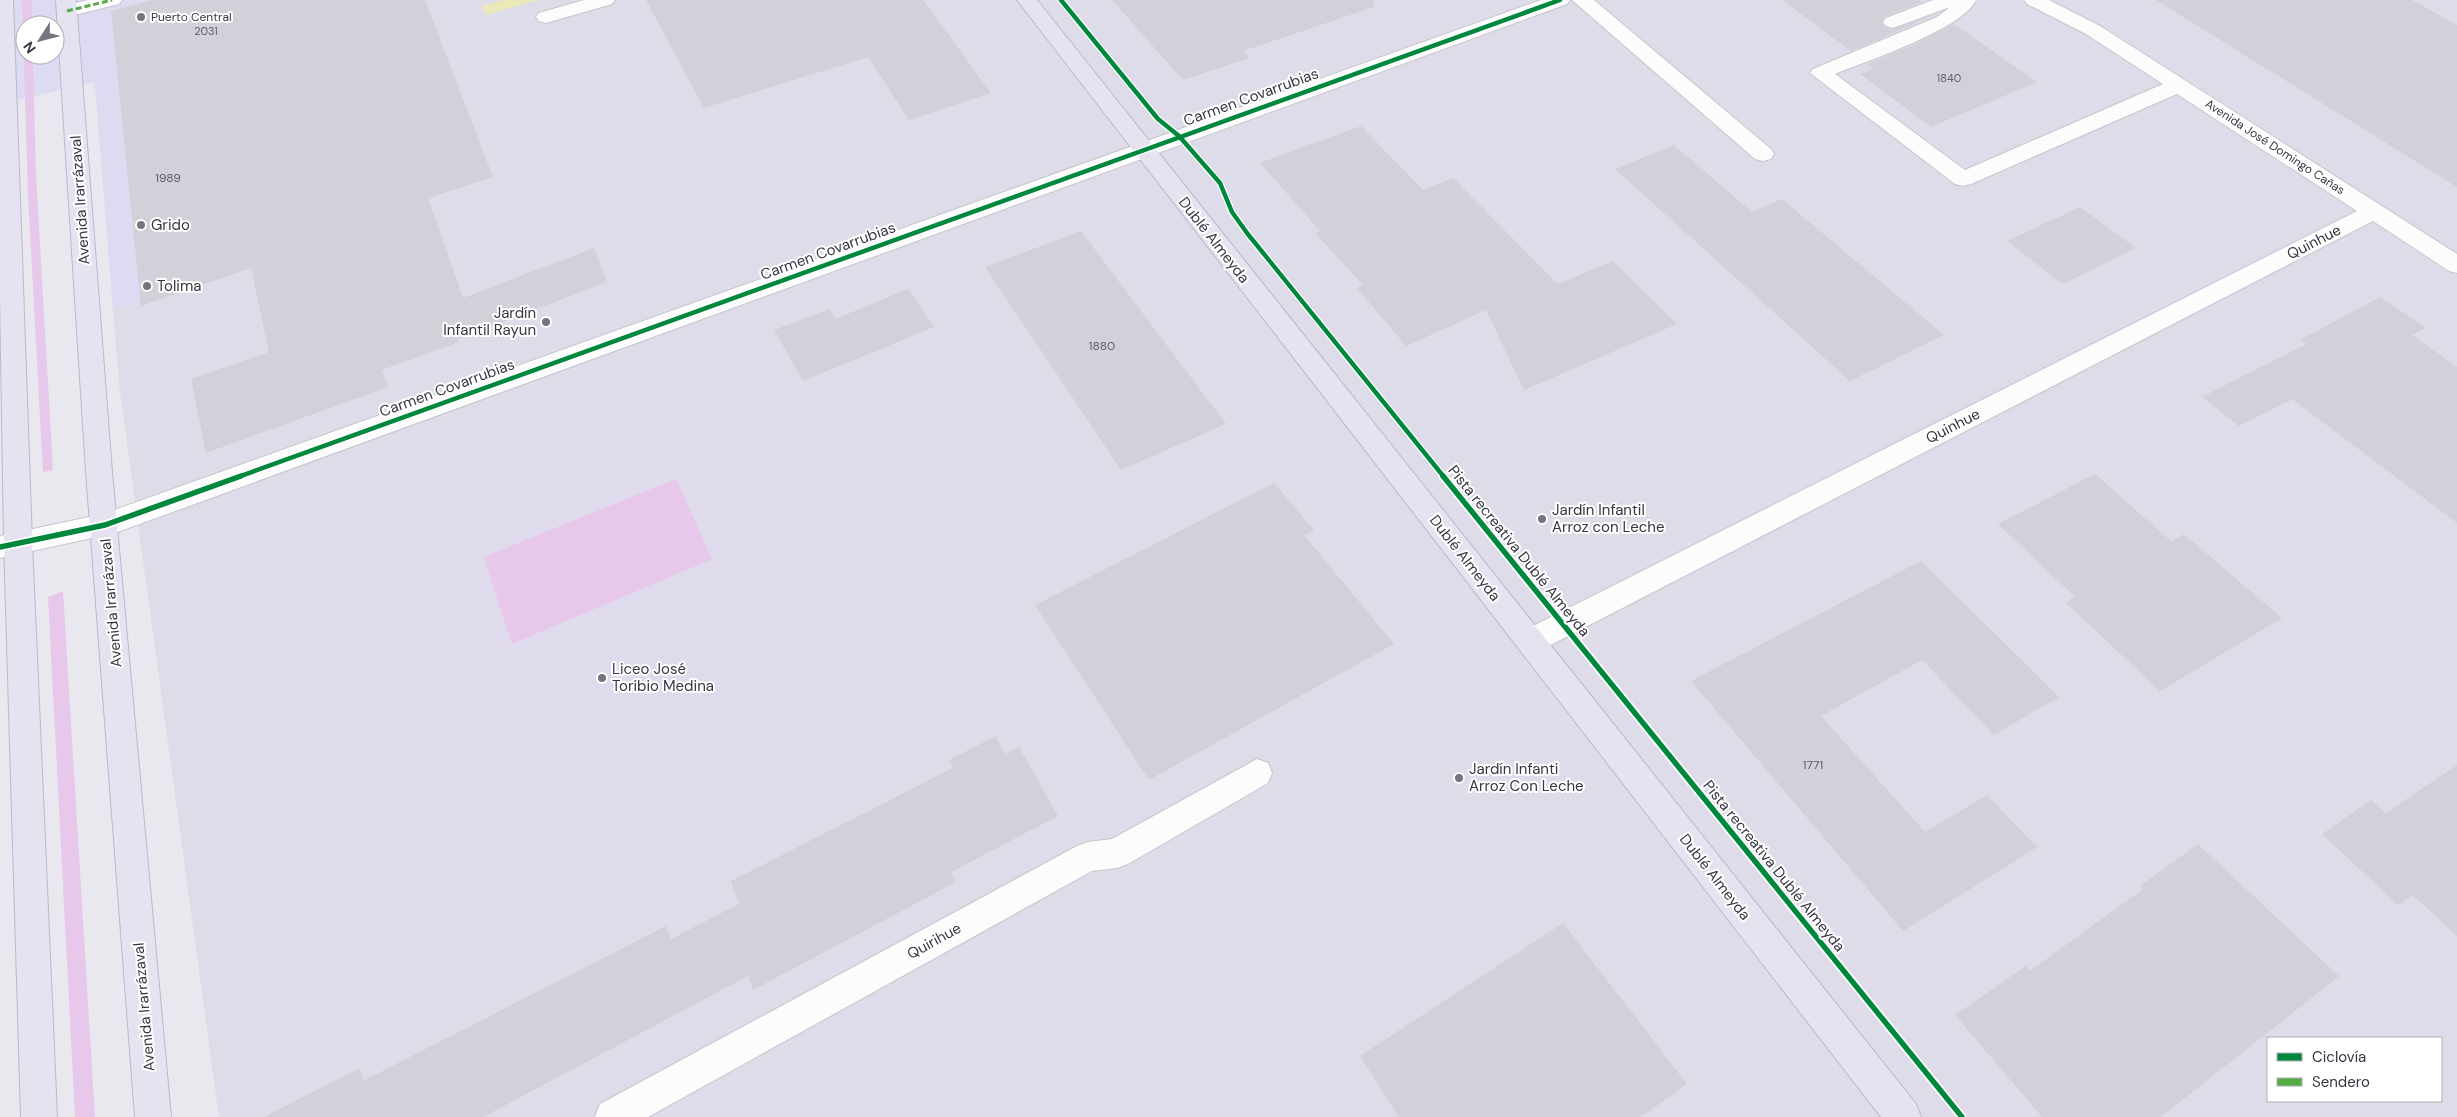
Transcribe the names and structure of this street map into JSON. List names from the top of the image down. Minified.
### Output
{"streets":{"main road":["Avenida Irarrázaval","Dublé Almeyda"],"street":["Carmen Covarrubias","Avenida José Domingo Cañas","Quinhue","Quirihue"],"cycle path":["Pista recreativa Dublé Almeyda"]},"crossings":[["Carmen Covarrubias","Avenida Irarrázaval"],["Carmen Covarrubias","Dublé Almeyda"],["Avenida José Domingo Cañas","Quinhue"],["Dublé Almeyda","Quinhue"]],"places":["Puerto Central","Grido","Tolima","Jardín Infantil Rayun","Jardín Infantil Arroz con Leche","Liceo José Toribio Medina","Jardín Infanti Arroz Con Leche"],"house_numbers":["2031","1840","1989","1880","1771"],"legend":["Ciclovía","Sendero"],"north":"bottom left"}
